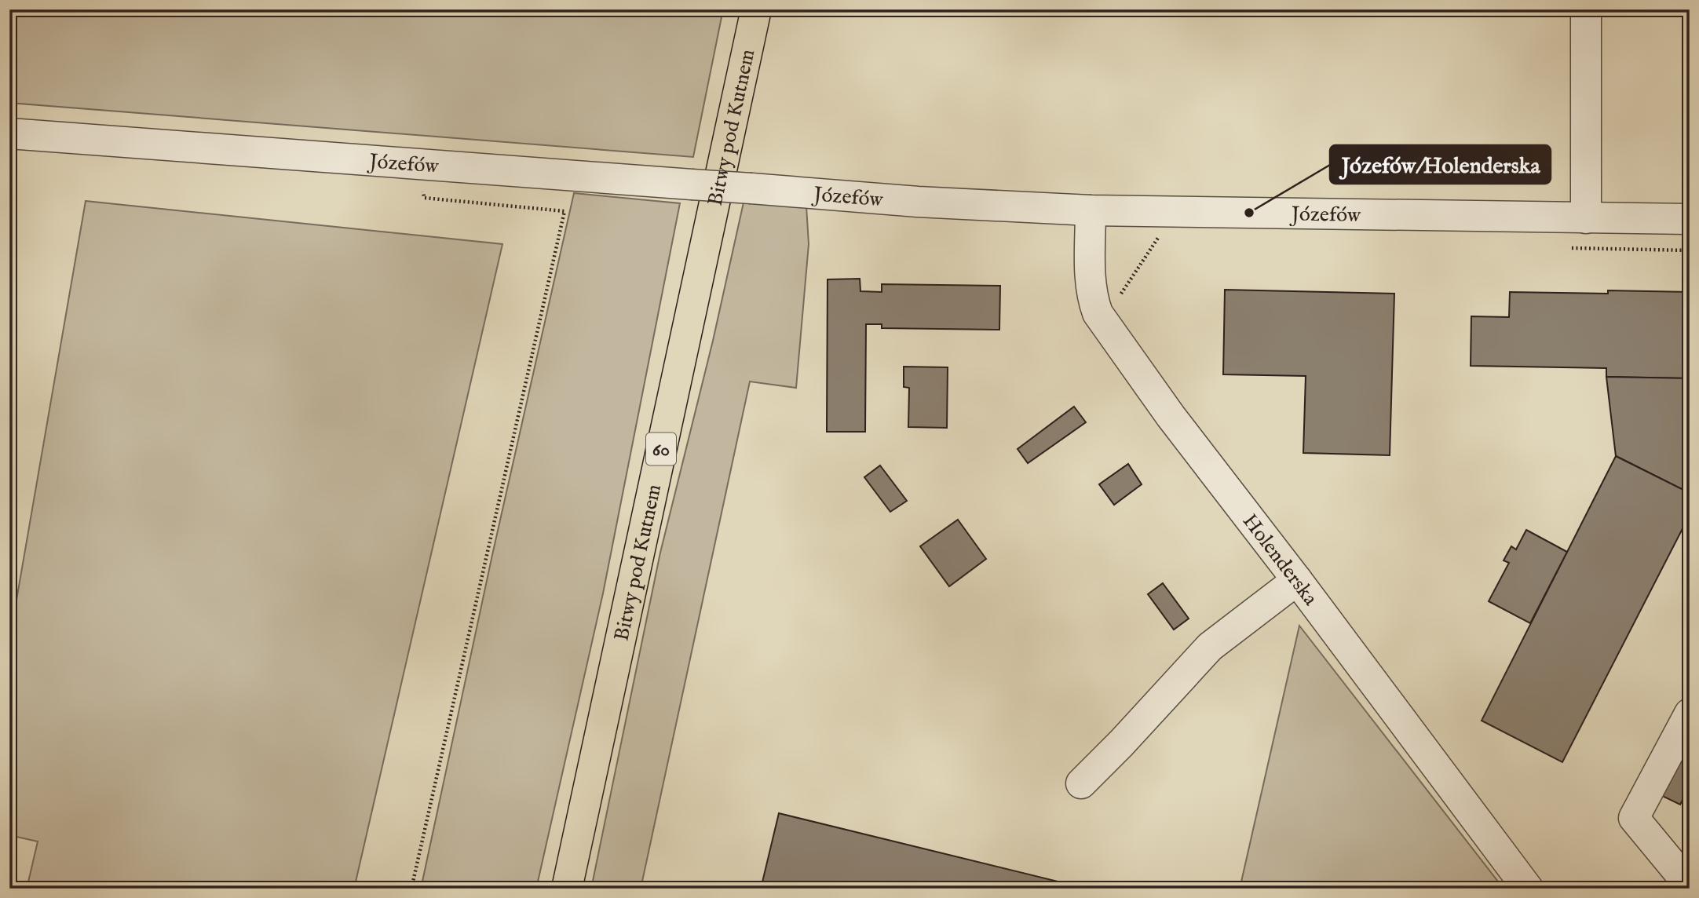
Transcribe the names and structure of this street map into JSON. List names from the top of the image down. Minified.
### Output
{"streets":{"main road":["Bitwy pod Kutnem","60"],"street":["Józefów","Holenderska"]},"crossings":[["Józefów","Holenderska"]],"places":["Józefów/Holenderska"]}
